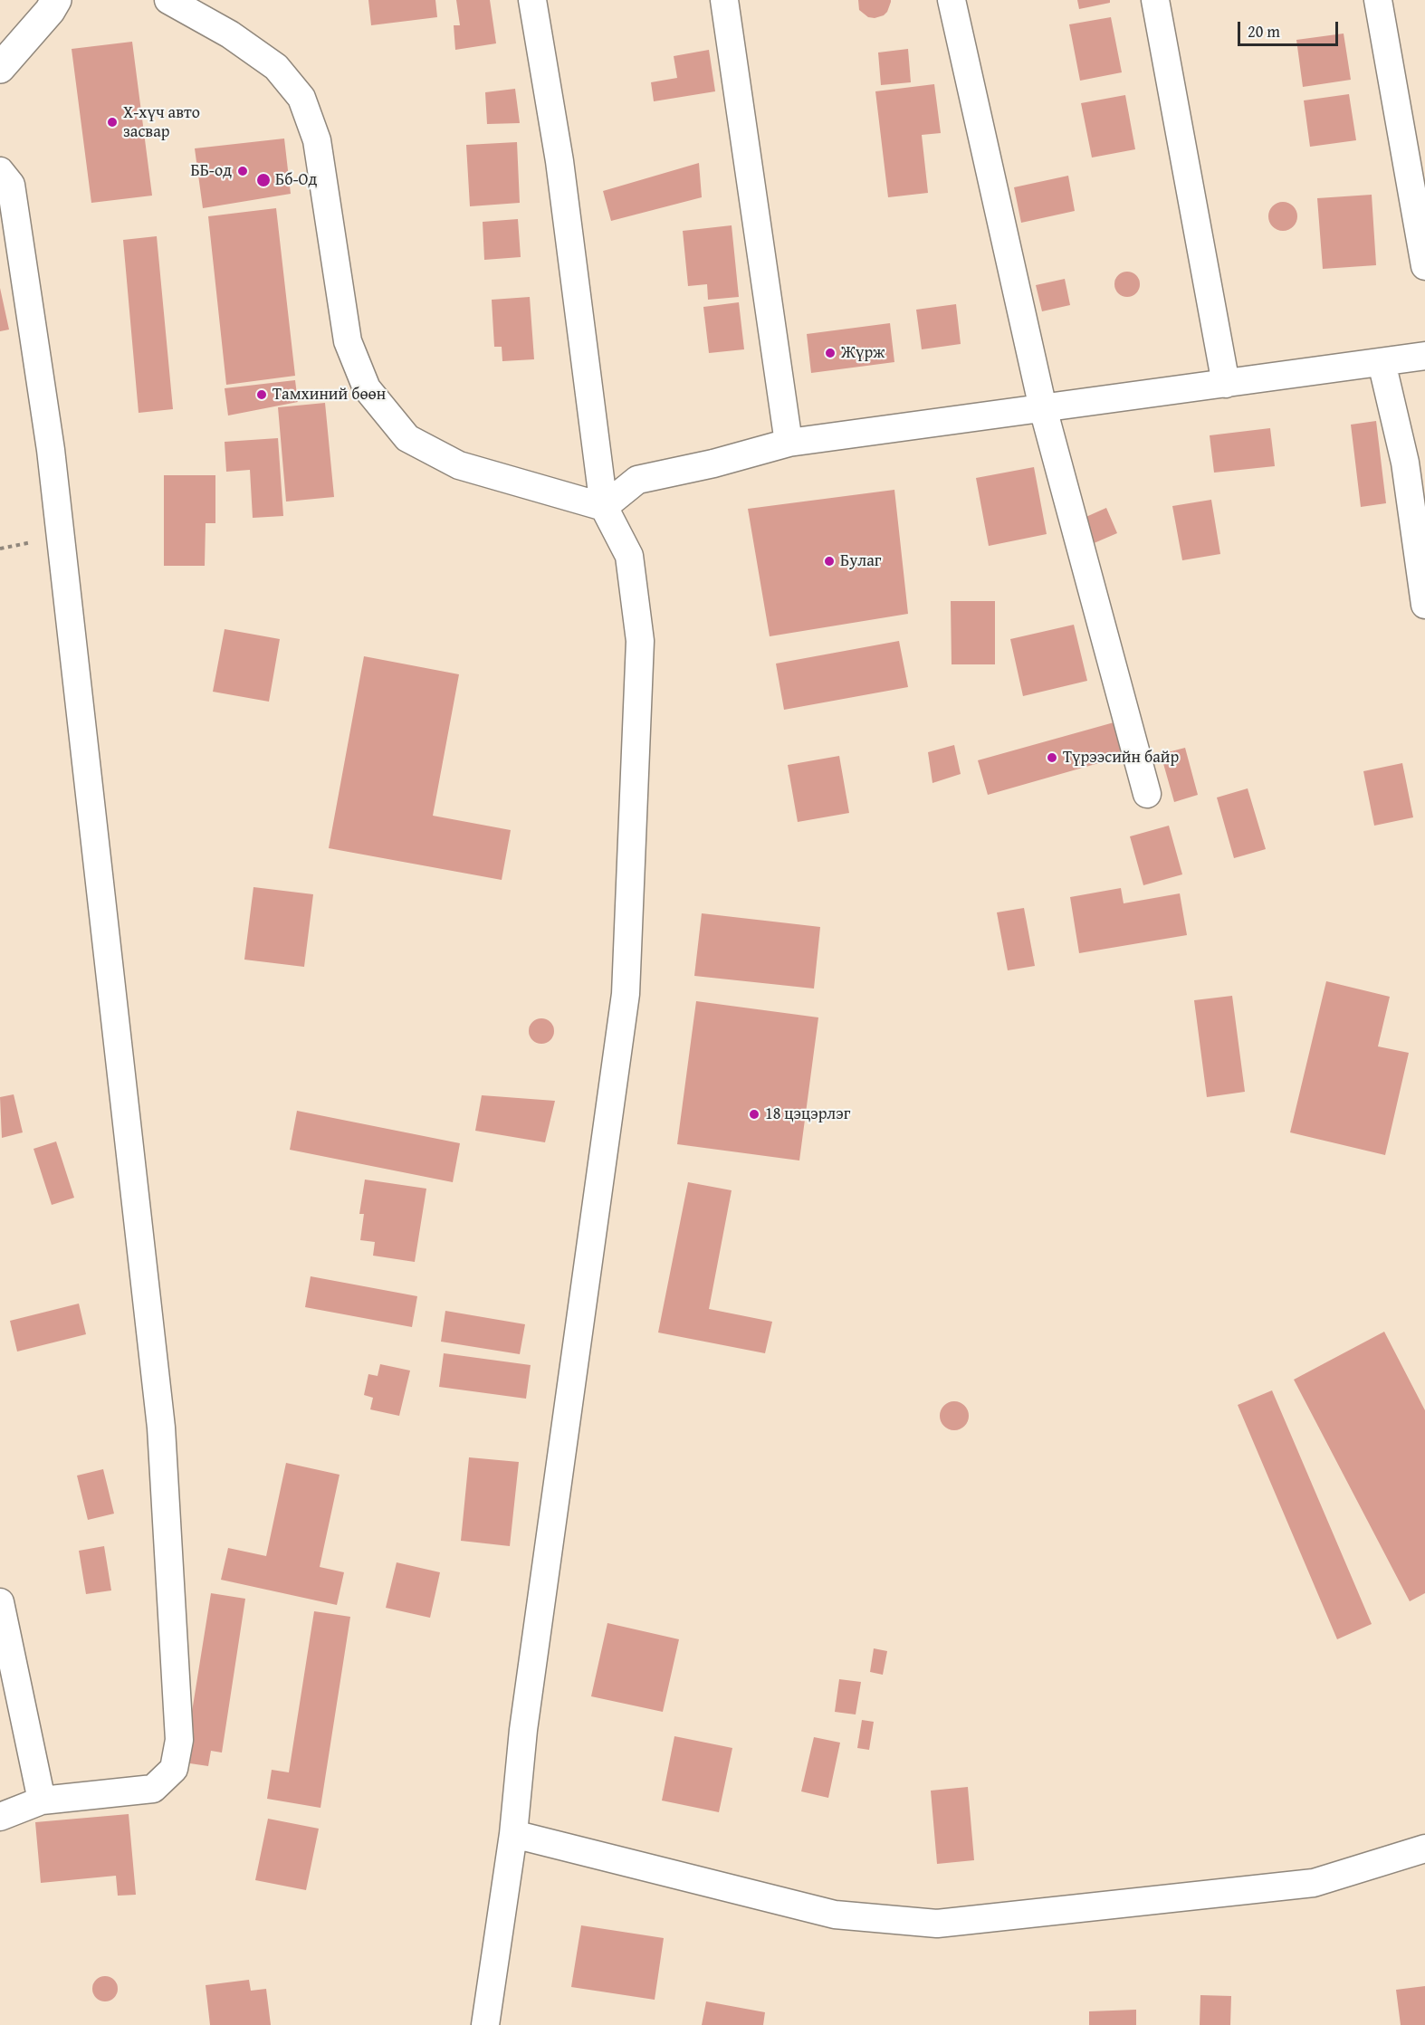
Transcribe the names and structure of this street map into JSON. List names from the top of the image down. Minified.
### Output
{"places":["Х-хүч авто засвар","ББ-од","Бб-Од","Жүрж","Тамхиний бөөн","Булаг","Түрээсийн байр","18 цэцэрлэг"],"scale_bar":"20 m"}
